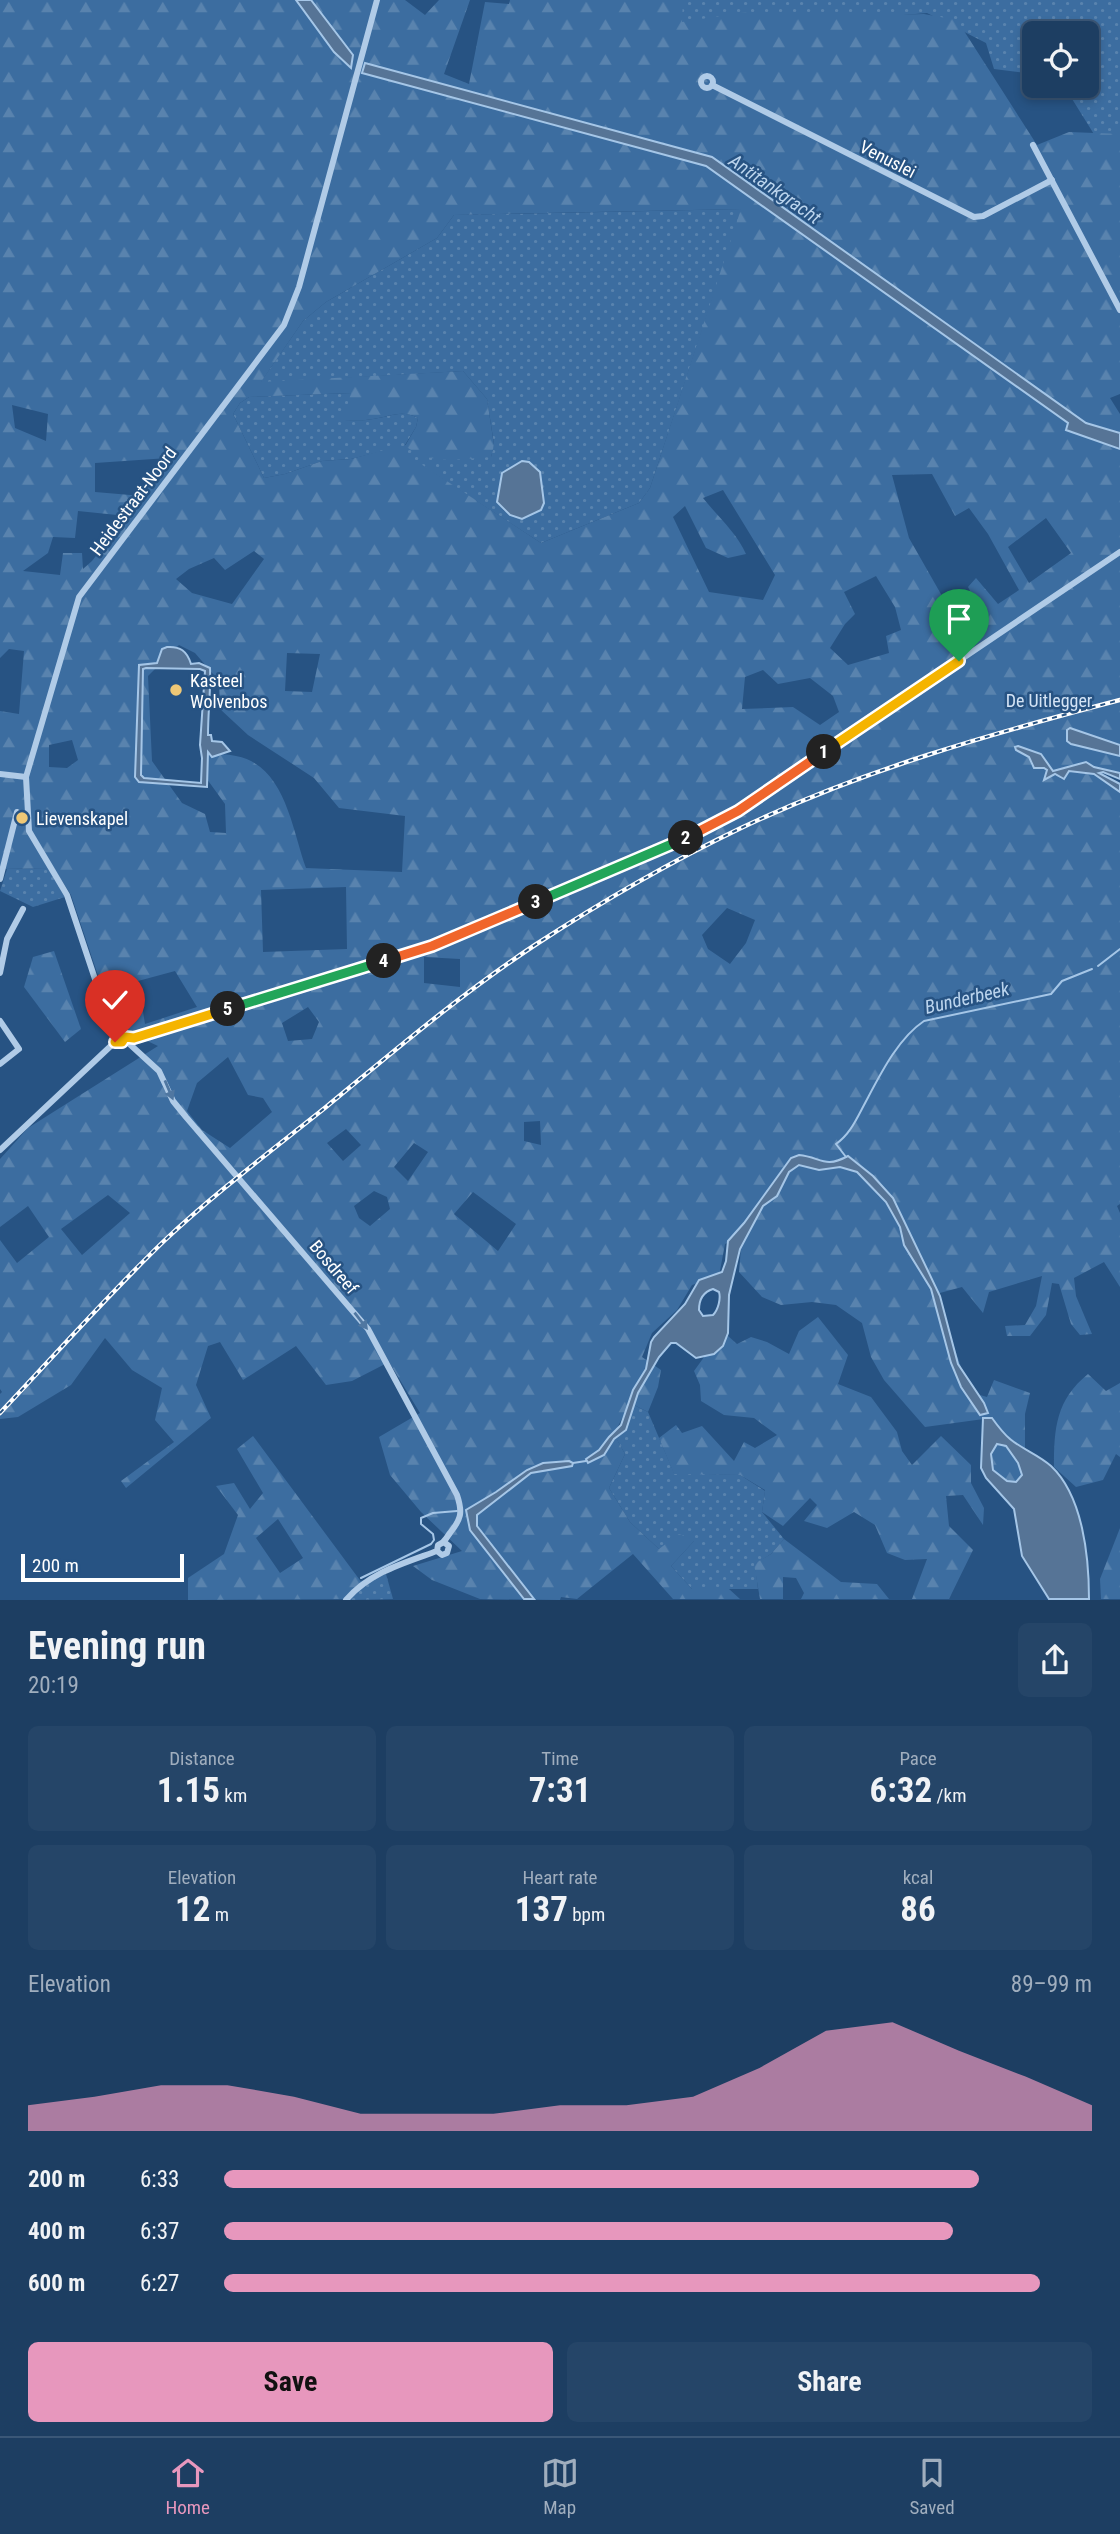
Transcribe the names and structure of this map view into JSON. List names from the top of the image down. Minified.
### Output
{"streets":{"street":["Venuslei","Heidestraat-Noord","Bosdreef"]},"crossings":[["Heidestraat-Noord","Bosdreef"]],"one_way":["Bosdreef"],"water":["Antitankgracht","Bunderbeek"],"parks":["De Uitlegger"],"places":["Kasteel Wolvenbos","Lievenskapel"],"scale_bar":"200 m","page":{"pins":["1","2","3","4","5"],"scale":"200 m","heading":["Evening run","20:19"],"stats":[["Distance","1.15 km"],["Time","7:31"],["Pace","6:32 /km"],["Elevation","12 m"],["Heart rate","137 bpm"],["kcal","86"]],"chart":["Elevation","89–99 m"],"list":[{"name":"200 m","note":"6:33"},{"name":"400 m","note":"6:37"},{"name":"600 m","note":"6:27"}],"buttons":["Save","Share"],"tabs":["Home","Map","Saved"]}}
